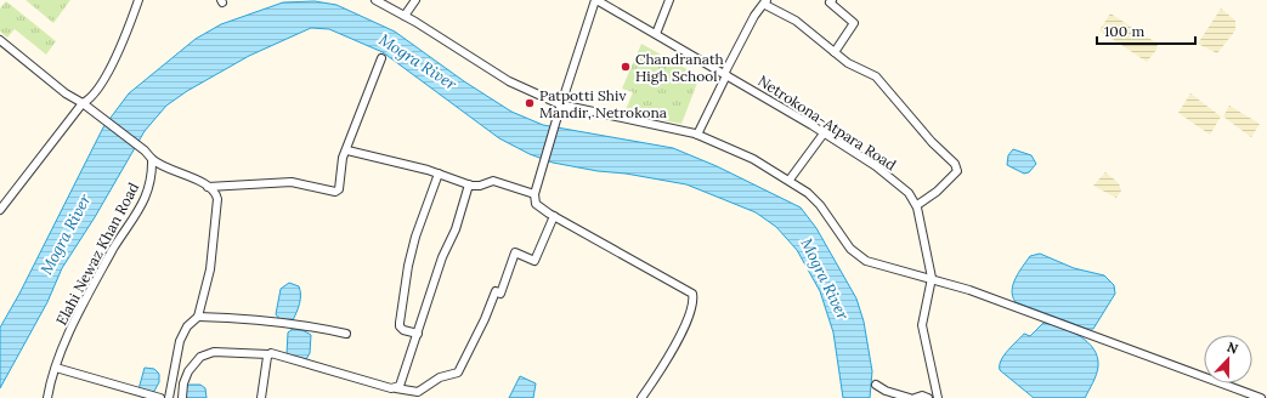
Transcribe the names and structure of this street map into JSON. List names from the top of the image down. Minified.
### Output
{"streets":{"street":["Netrokona-Atpara Road","Elahi Newaz Khan Road"]},"water":["Mogra River"],"places":["Chandranath High School","Patpotti Shiv Mandir, Netrokona"],"scale_bar":"100 m","north":"top"}
